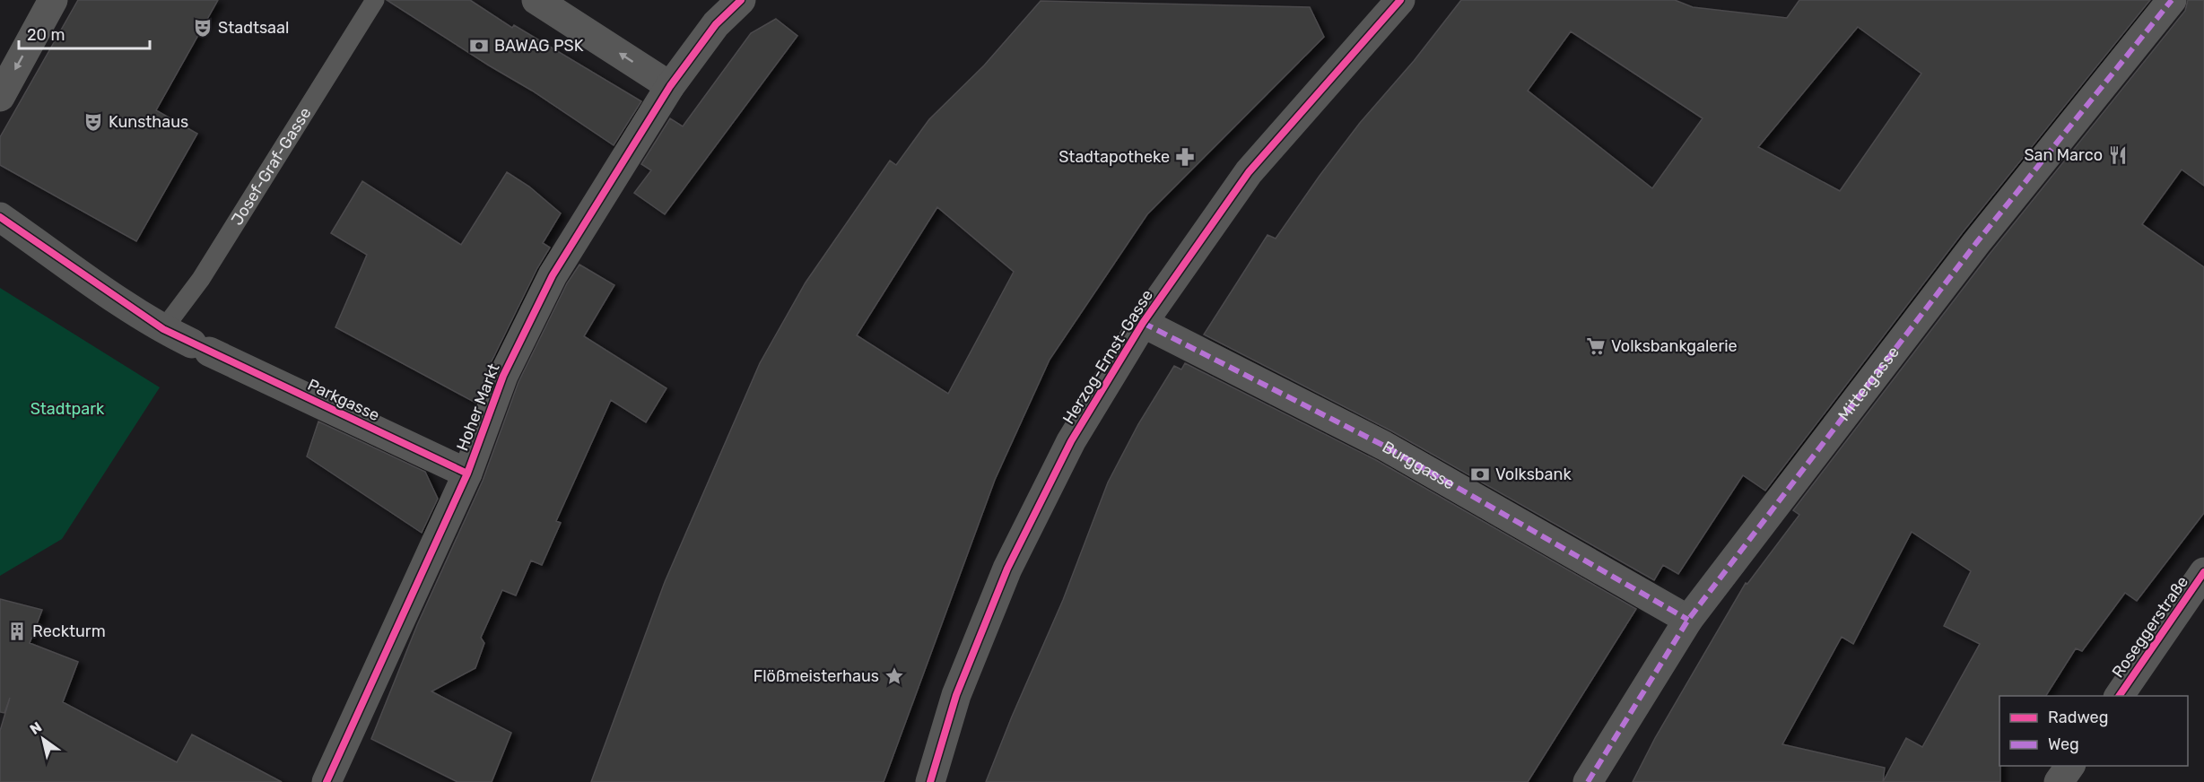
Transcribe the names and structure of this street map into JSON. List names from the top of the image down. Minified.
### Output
{"streets":{"street":["Herzog-Ernst-Gasse","Mittergasse","Parkgasse","Hoher Markt","Burggasse","Roseggerstraße"],"lane":["Josef-Graf-Gasse"]},"crossings":[["Josef-Graf-Gasse","Parkgasse"],["Herzog-Ernst-Gasse","Burggasse"],["Mittergasse","Burggasse"],["Parkgasse","Hoher Markt"]],"parks":["Stadtpark"],"places":{"theatre":["Stadtsaal","Kunsthaus"],"bank":["BAWAG PSK","Volksbank"],"restaurant":["San Marco"],"pharmacy":["Stadtapotheke"],"supermarket":["Volksbankgalerie"],"building":["Reckturm"],"place":["Flößmeisterhaus"]},"legend":["Radweg","Weg"],"scale_bar":"20 m","north":"top left"}
